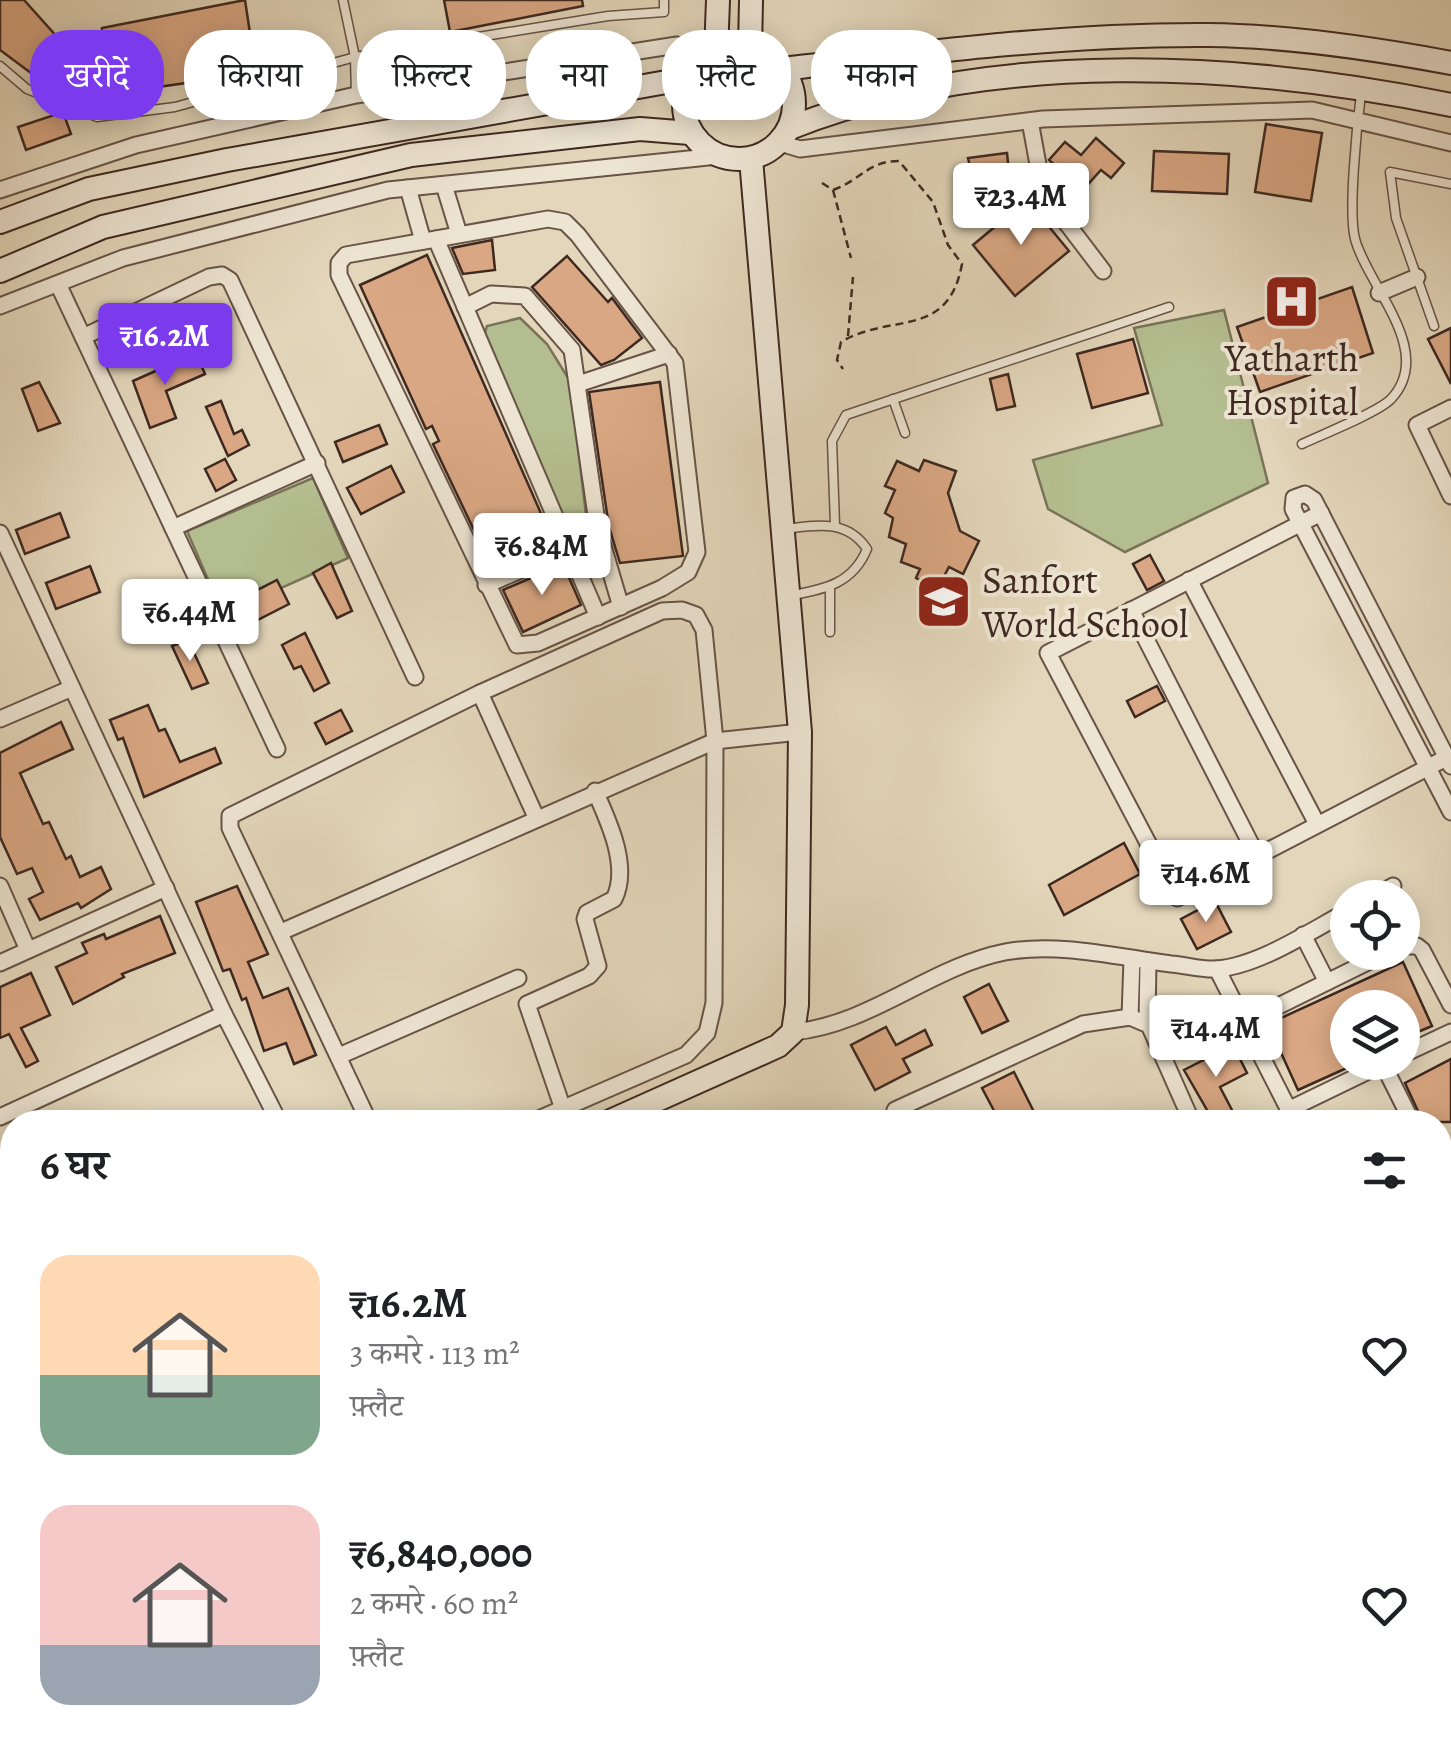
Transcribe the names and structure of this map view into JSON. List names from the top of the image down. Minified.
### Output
{"places":{"hospital":["Yatharth Hospital"],"school or university":["Sanfort World School"]},"page":{"chip":["खरीदें","किराया","फ़िल्टर","नया","फ़्लैट","मकान"],"price":["₹23.4M","₹16.2M","₹6.84M","₹6.44M","₹14.6M","₹14.4M"],"heading":"6 घर","list":[{"name":"₹16.2M","note":"3 कमरे · 113 m² · फ़्लैट"},{"name":"₹6,840,000","note":"2 कमरे · 60 m² · फ़्लैट"}]}}
